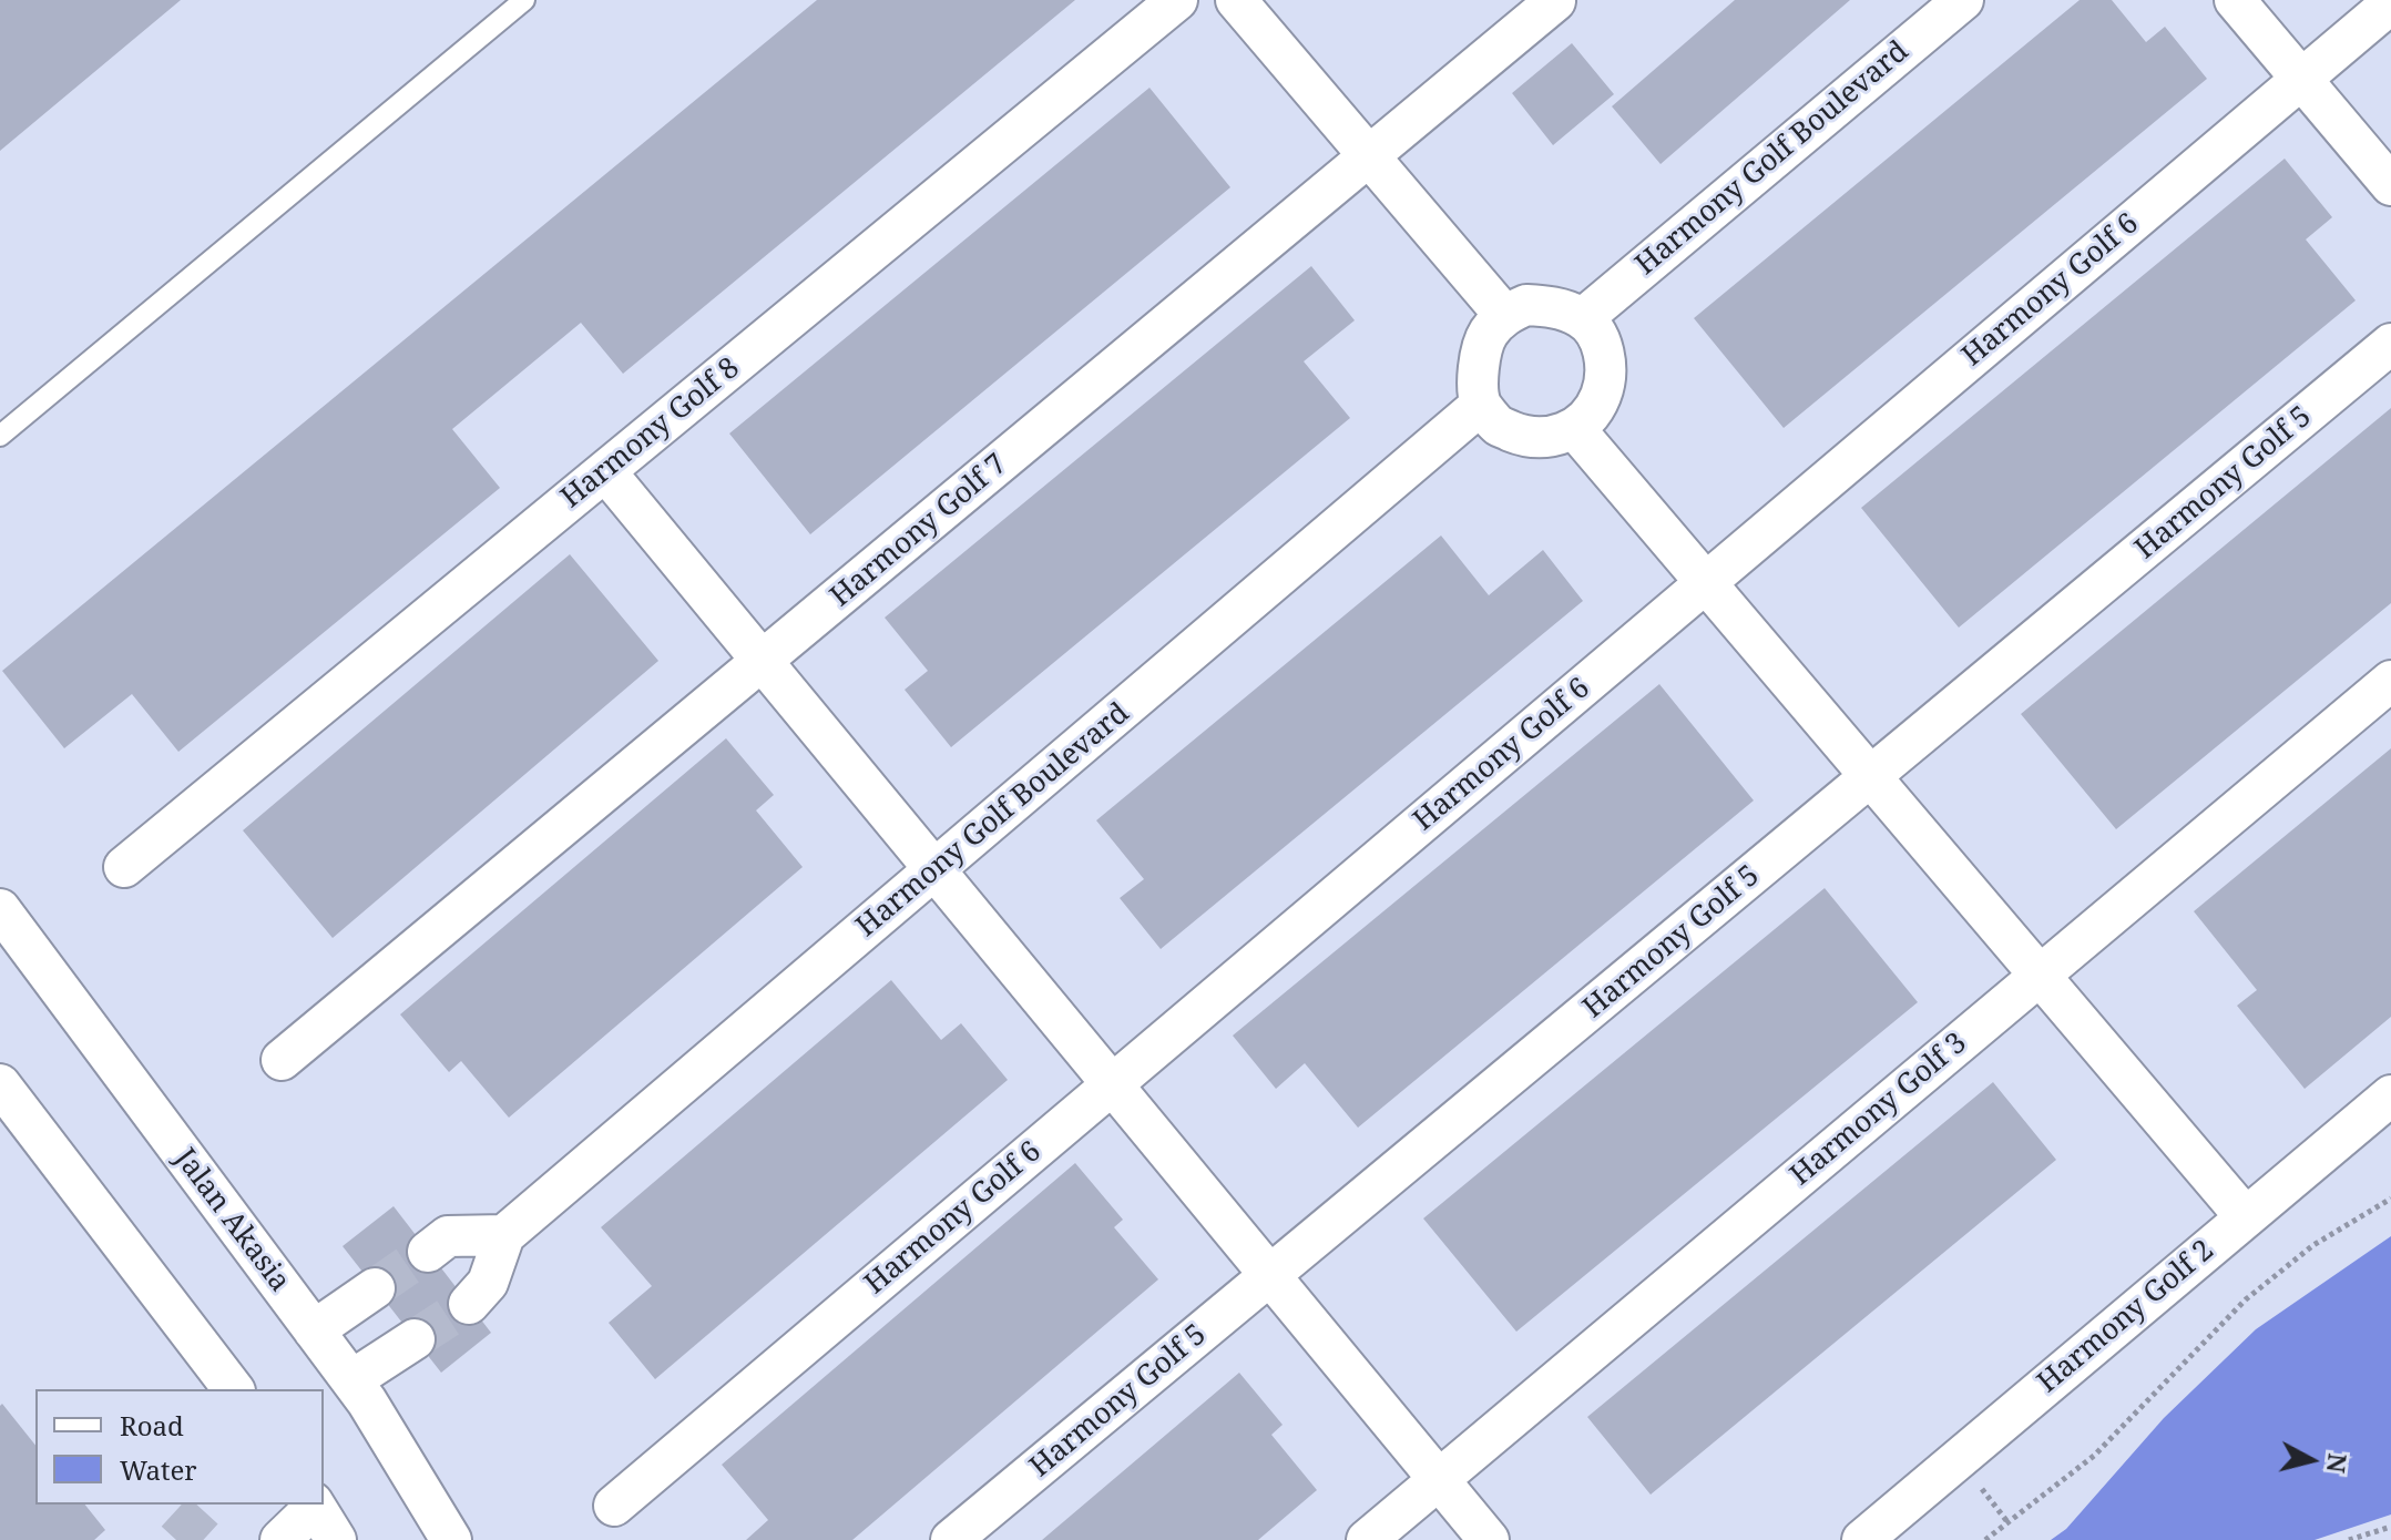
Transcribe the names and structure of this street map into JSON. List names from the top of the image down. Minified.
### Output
{"streets":{"street":["Harmony Golf Boulevard","Harmony Golf 6","Harmony Golf 8","Harmony Golf 5","Harmony Golf 7","Harmony Golf 3","Jalan Akasia","Harmony Golf 2"]},"legend":["Road","Water"],"north":"right"}
